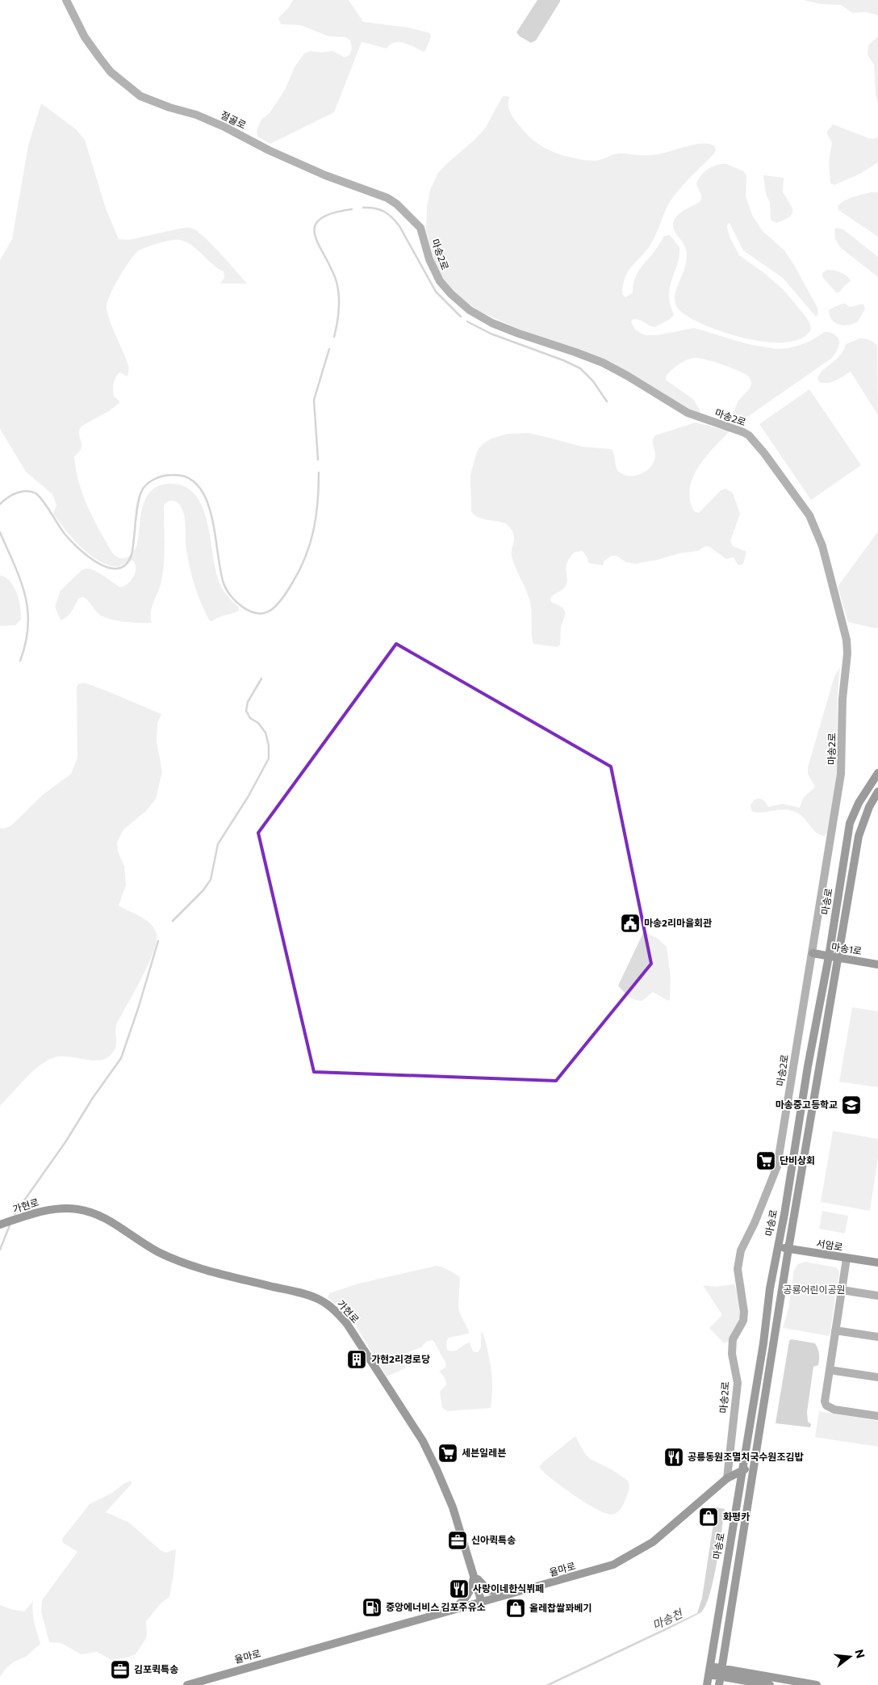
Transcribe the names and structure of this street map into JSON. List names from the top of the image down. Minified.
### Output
{"streets":{"street":["절골로","마송2로","마송로","마송1로","가현로","서암로","율마로"]},"crossings":[["절골로","마송2로"],["마송2로","마송1로"],["마송2로","율마로"],["마송로","마송1로"],["마송로","서암로"],["마송로","율마로"],["가현로","율마로"]],"water":["마송천"],"parks":["공룡어린이공원"],"places":{"public building":["마송2리마을회관"],"school or university":["마송중고등학교"],"supermarket":["단비상회","세븐일레븐"],"building":["가현2리경로당"],"restaurant":["공릉동원조멸치국수원조김밥","사랑이네한식뷔페"],"shop":["화평카","올레찹쌀꽈베기"],"office":["신아퀵특송","김포퀵특송"],"fuel station":["중앙에너비스 김포주유소"]},"north":"right"}
